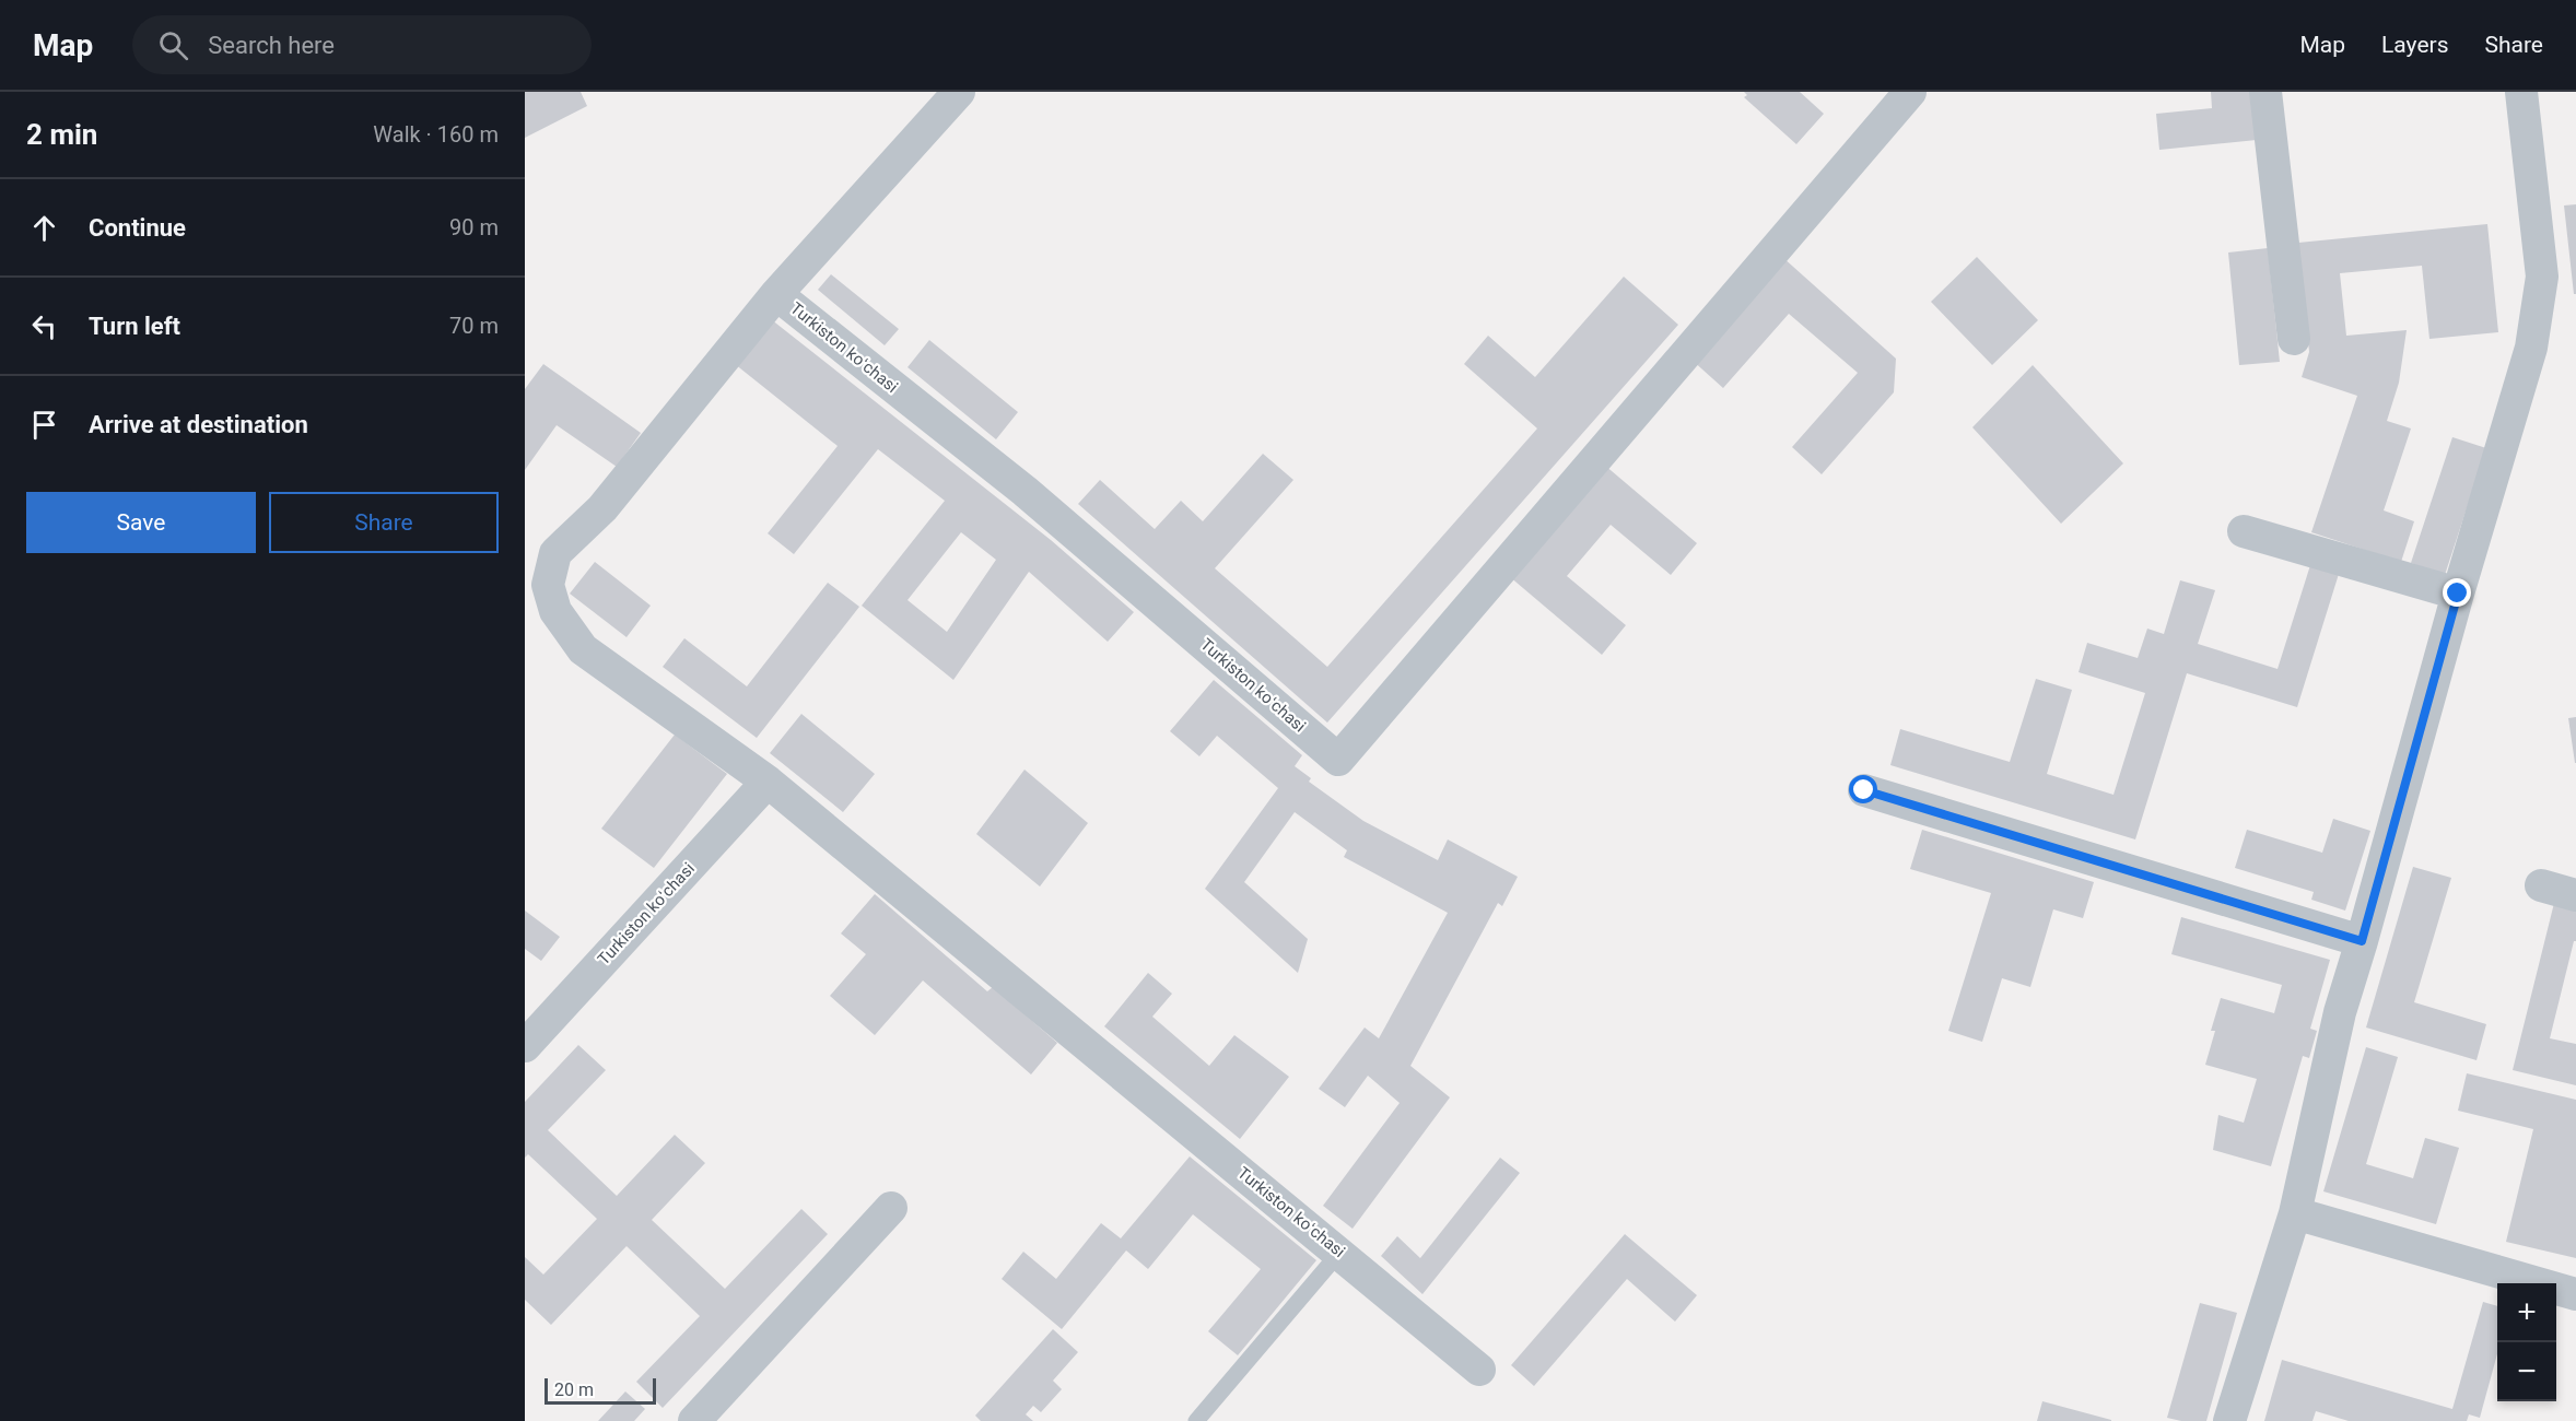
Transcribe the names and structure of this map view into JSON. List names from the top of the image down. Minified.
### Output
{"streets":{"street":["Turkiston koʻchasi"]},"scale_bar":"20 m","page":{"header":"Map","search":"Search here","nav":["Map","Layers","Share"],"heading":["2 min","Walk · 160 m"],"list":[["Continue","90 m"],["Turn left","70 m"],"Arrive at destination"],"buttons":["Save","Share"],"map_buttons":["+","−"],"scale":"20 m"}}
